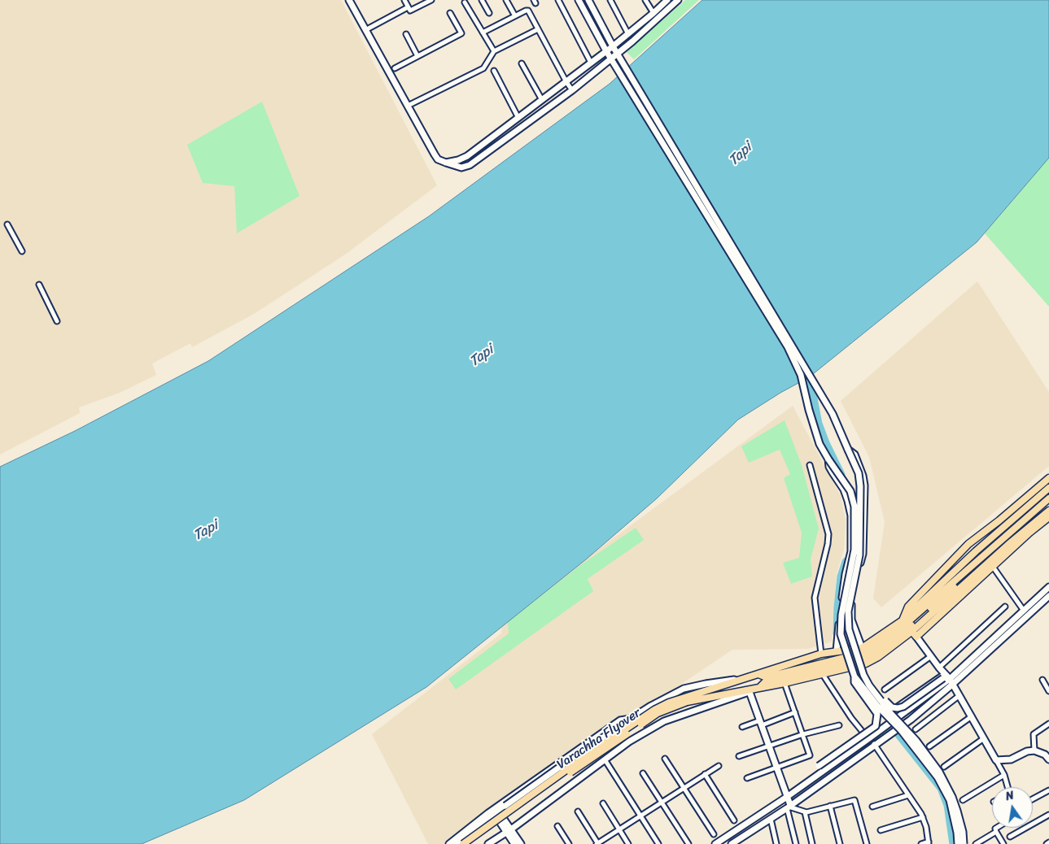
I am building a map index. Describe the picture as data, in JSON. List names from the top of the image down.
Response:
{
  "streets": {
    "main road": ["Varachha Flyover"]
  },
  "water": ["Tapi"],
  "north": "top"
}
